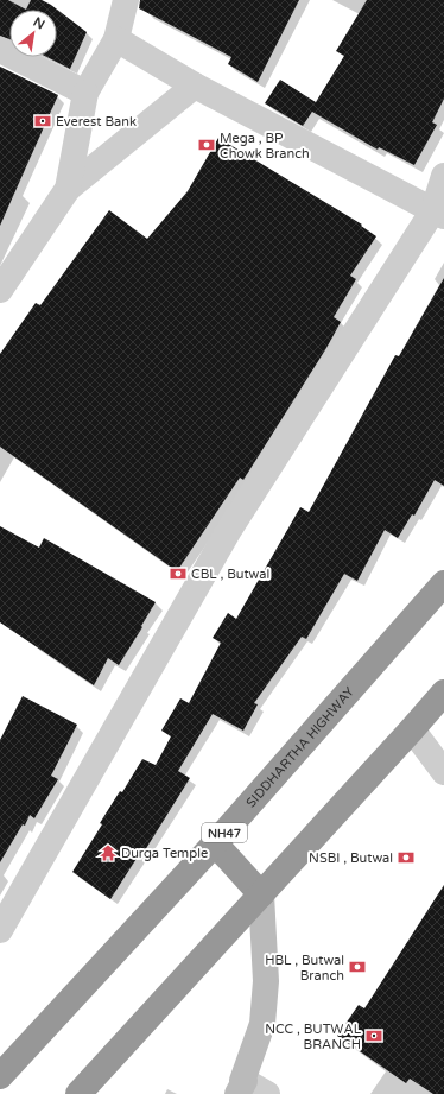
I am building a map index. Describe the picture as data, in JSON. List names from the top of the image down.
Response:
{
  "streets": {
    "highway": ["SIDDHARTHA HIGHWAY", "NH47"]
  },
  "places": {
    "bank": [
      "Everest Bank",
      "Mega , BP Chowk Branch",
      "CBL , Butwal",
      "NSBI , Butwal",
      "HBL , Butwal Branch",
      "NCC , BUTWAL BRANCH"
    ],
    "temple": ["Durga Temple"]
  },
  "north": "top right"
}
